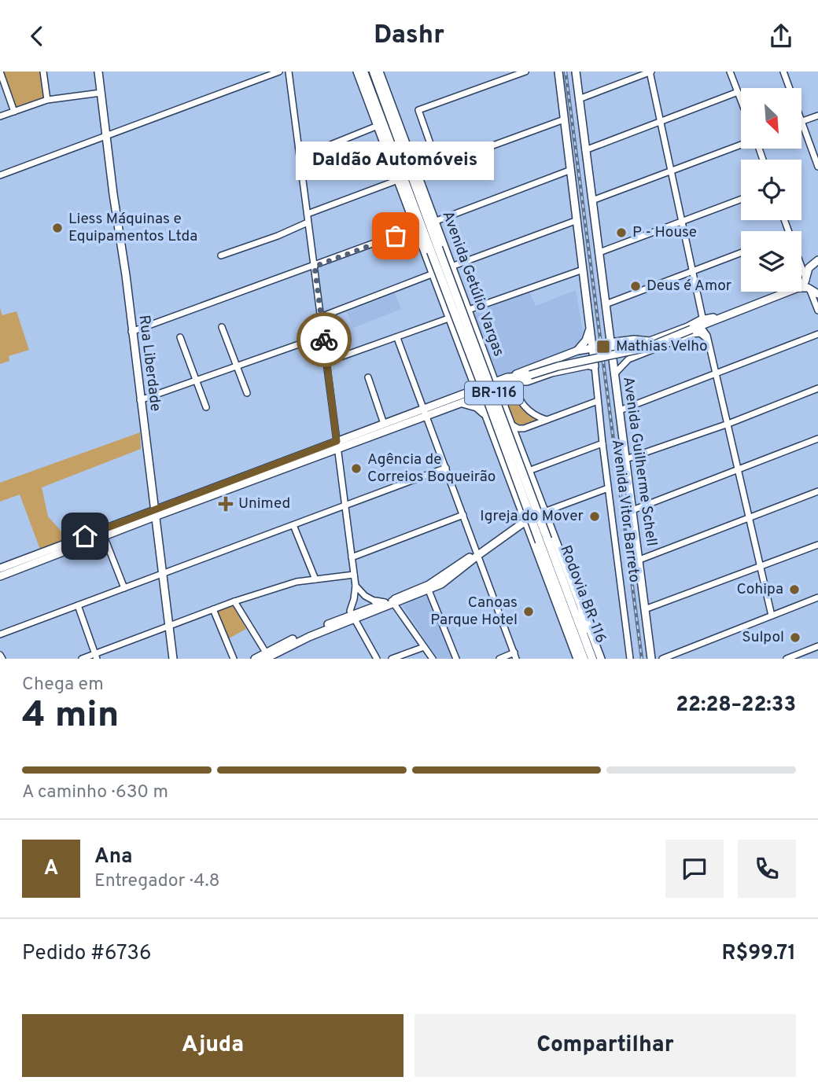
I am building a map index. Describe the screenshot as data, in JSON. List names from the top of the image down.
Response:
{
  "streets": {
    "highway": ["BR-116", "Rodovia BR-116"],
    "main road": ["Avenida Getúlio Vargas", "Rua Liberdade", "Avenida Guilherme Schell"],
    "street": ["Avenida Vitor Barreto"]
  },
  "crossings": [
    ["Avenida Getúlio Vargas", "BR-116"],
    ["BR-116", "Rodovia BR-116"]
  ],
  "places": {
    "other": [
      "Liess Máquinas e Equipamentos Ltda",
      "P - House",
      "Daldão Automóveis",
      "Deus é Amor",
      "Agência de Correios Boqueirão",
      "Igreja do Mover",
      "Cohipa",
      "Canoas Parque Hotel",
      "Sulpol"
    ],
    "transit": ["Mathias Velho"],
    "health": ["Unimed"]
  },
  "north": "bottom right",
  "page": {
    "header": "Dashr",
    "bubble": "Daldão Automóveis",
    "heading": ["4 min", "Chega em", "22:28–22:33"],
    "panel": [
      "Ana",
      "Entregador · 4.8",
      "Pedido #6736",
      "R$99.71"
    ],
    "bar": "A caminho · 630 m",
    "round": "A",
    "buttons": ["Ajuda", "Compartilhar"]
  }
}
